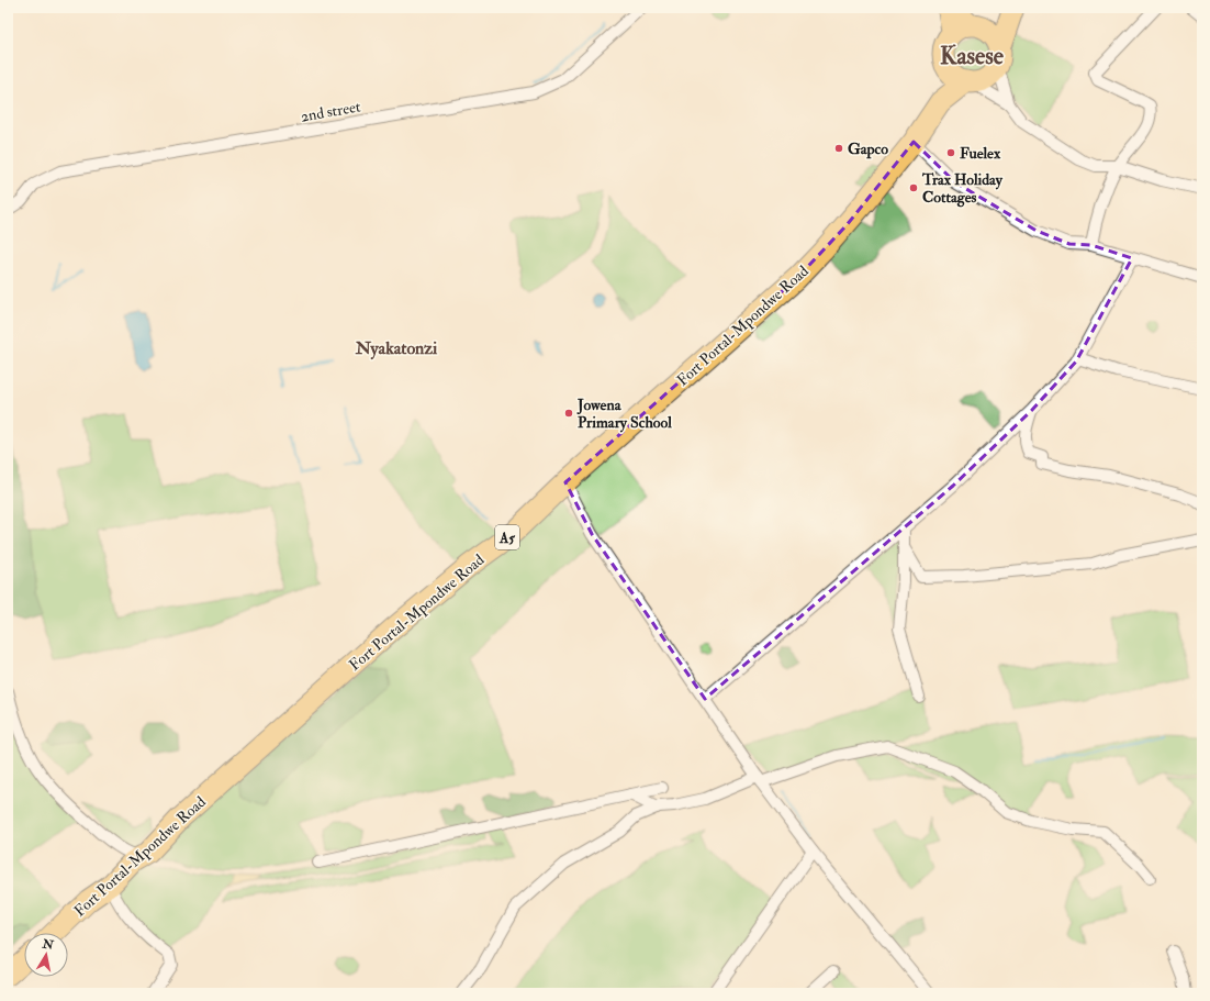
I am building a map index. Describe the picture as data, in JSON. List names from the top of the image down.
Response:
{
  "streets": {
    "highway": ["Fort Portal-Mpondwe Road", "A5"],
    "street": ["2nd street"]
  },
  "crossings": [
    ["Fort Portal-Mpondwe Road", "A5"]
  ],
  "districts": ["Kasese", "Nyakatonzi"],
  "places": [
    "Gapco",
    "Fuelex",
    "Trax Holiday Cottages",
    "Jowena Primary School"
  ],
  "north": "top"
}
